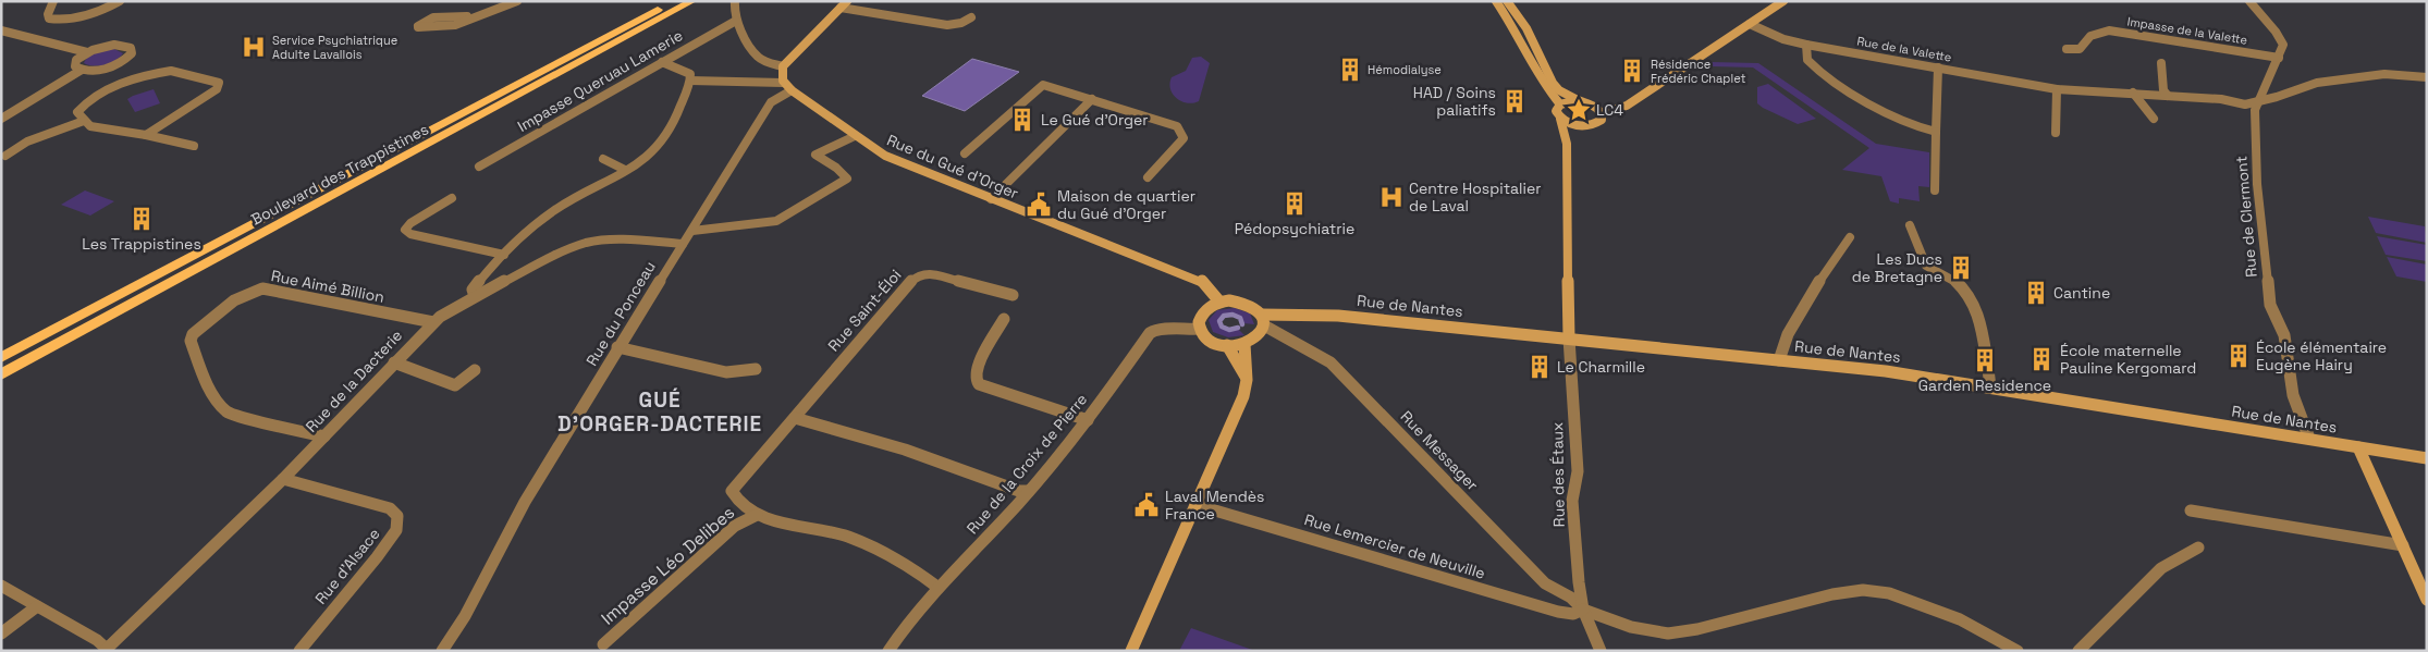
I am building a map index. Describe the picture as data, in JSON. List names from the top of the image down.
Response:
{
  "streets": {
    "main road": ["Rue du Gué d'Orger", "Boulevard des Trappistines", "Rue de Nantes"],
    "street": [
      "Impasse de la Valette",
      "Rue de la Valette",
      "Impasse Queruau Lamerie",
      "Rue de Clermont",
      "Rue Aimé Billion",
      "Rue Saint-Éloi",
      "Rue du Ponceau",
      "Rue de la Dacterie",
      "Rue Messager",
      "Rue de la Croix de Pierre",
      "Rue des Étaux",
      "Rue Lemercier de Neuville",
      "Impasse Léo Delibes",
      "Rue d'Alsace"
    ]
  },
  "crossings": [
    ["Impasse de la Valette", "Rue de Clermont"],
    ["Rue de la Valette", "Rue de Clermont"],
    ["Rue du Gué d'Orger", "Rue de Nantes"],
    ["Rue du Gué d'Orger", "Rue du Ponceau"],
    ["Rue du Gué d'Orger", "Rue Messager"],
    ["Rue du Gué d'Orger", "Rue de la Croix de Pierre"],
    ["Rue de Clermont", "Rue de Nantes"],
    ["Rue Aimé Billion", "Rue de la Dacterie"],
    ["Rue de Nantes", "Rue Messager"],
    ["Rue de Nantes", "Rue de la Croix de Pierre"],
    ["Rue de Nantes", "Rue des Étaux"],
    ["Rue Saint-Éloi", "Impasse Léo Delibes"],
    ["Rue du Ponceau", "Rue de la Dacterie"],
    ["Rue de la Dacterie", "Rue d'Alsace"],
    ["Rue Messager", "Rue de la Croix de Pierre"],
    ["Rue Messager", "Rue des Étaux"],
    ["Rue Messager", "Rue Lemercier de Neuville"],
    ["Rue des Étaux", "Rue Lemercier de Neuville"]
  ],
  "districts": ["GUÉ D'ORGER-DACTERIE"],
  "places": {
    "hospital": ["Service Psychiatrique Adulte Lavallois", "Centre Hospitalier de Laval"],
    "building": [
      "Hémodialyse",
      "Résidence Frédéric Chaplet",
      "HAD / Soins paliatifs",
      "Le Gué d'Orger",
      "Pédopsychiatrie",
      "Les Trappistines",
      "Les Ducs de Bretagne",
      "Cantine",
      "École élémentaire Eugène Hairy",
      "École maternelle Pauline Kergomard",
      "Garden Residence",
      "Le Charmille"
    ],
    "place": ["LC4"],
    "public building": ["Maison de quartier du Gué d'Orger", "Laval Mendès France"]
  }
}
